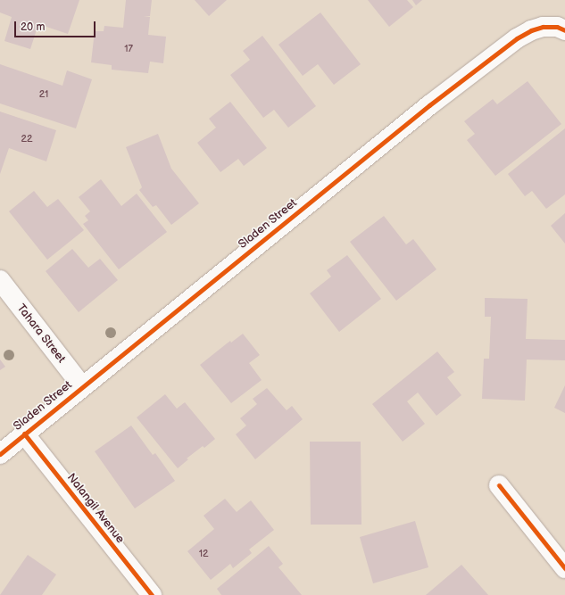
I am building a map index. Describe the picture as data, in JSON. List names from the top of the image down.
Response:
{
  "streets": {
    "street": ["Sladen Street", "Tahara Street", "Nalangil Avenue"]
  },
  "crossings": [
    ["Sladen Street", "Tahara Street"],
    ["Sladen Street", "Nalangil Avenue"]
  ],
  "house_numbers": [
    "17",
    "21",
    "22",
    "12"
  ],
  "scale_bar": "20 m"
}
